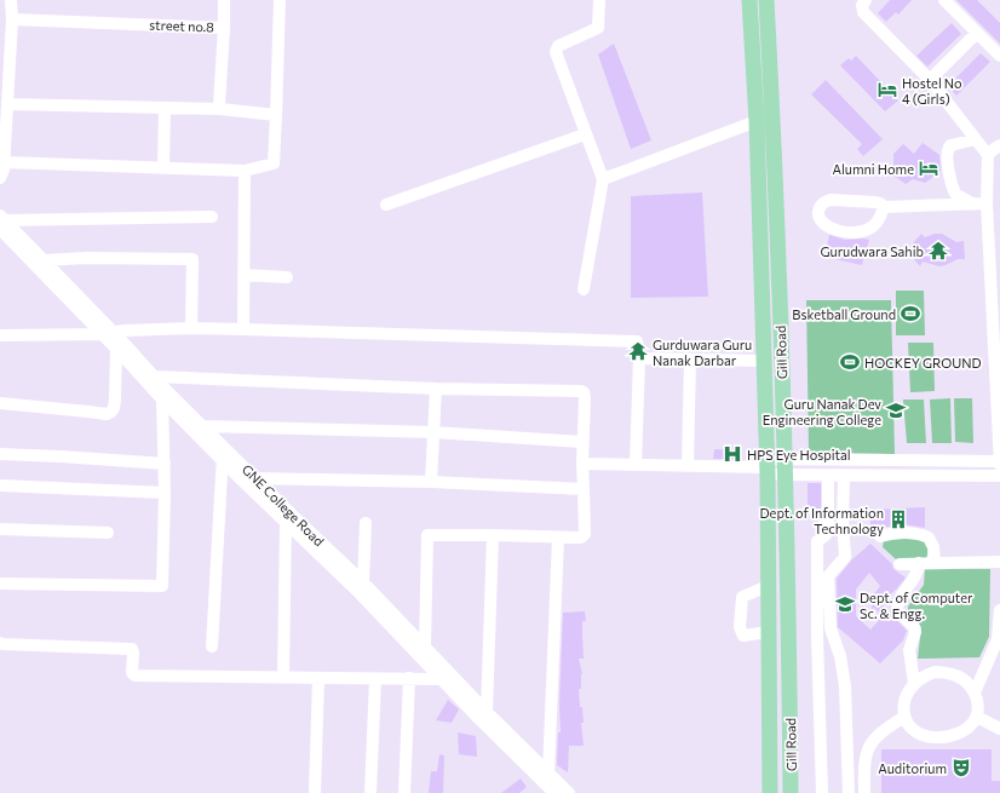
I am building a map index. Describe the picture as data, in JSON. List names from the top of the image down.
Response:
{
  "streets": {
    "main road": ["Gill Road"],
    "street": ["street no.8", "GNE College Road"]
  },
  "places": {
    "hotel": ["Hostel No 4 (Girls)", "Alumni Home"],
    "temple": ["Gurudwara Sahib", "Gurduwara Guru Nanak Darbar"],
    "sports": ["Bsketball Ground", "HOCKEY GROUND"],
    "school or university": ["Guru Nanak Dev Engineering College", "Dept. of Computer Sc. & Engg."],
    "hospital": ["HPS Eye Hospital"],
    "building": ["Dept. of Information Technology"],
    "theatre": ["Auditorium"]
  }
}
